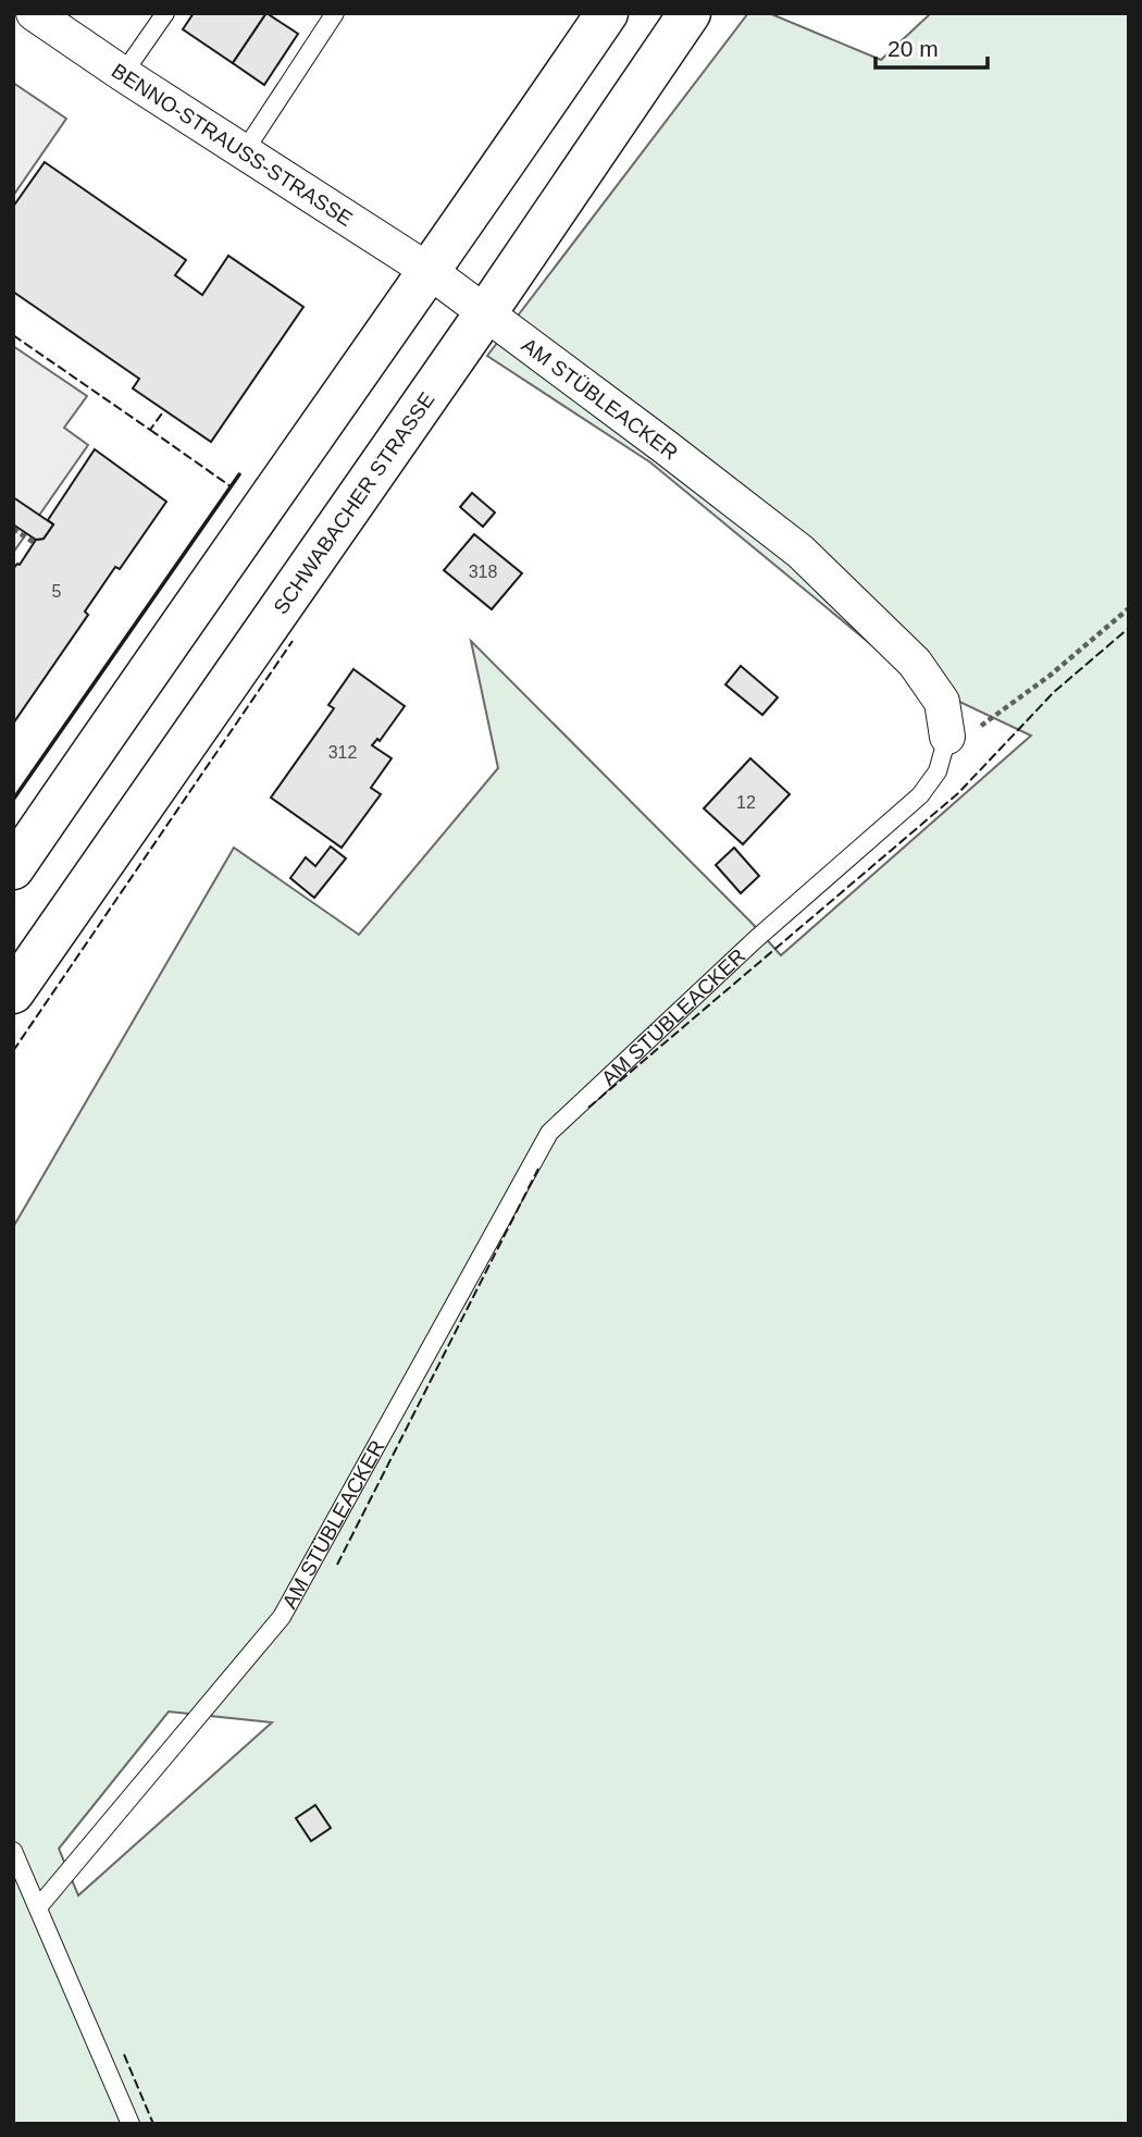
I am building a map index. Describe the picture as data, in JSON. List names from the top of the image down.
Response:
{
  "streets": {
    "main road": ["SCHWABACHER STRASSE"],
    "street": ["BENNO-STRAUSS-STRASSE", "AM STÜBLEACKER"]
  },
  "crossings": [
    ["BENNO-STRAUSS-STRASSE", "AM STÜBLEACKER"],
    ["AM STÜBLEACKER", "SCHWABACHER STRASSE"]
  ],
  "house_numbers": [
    "318",
    "5",
    "312",
    "12"
  ],
  "scale_bar": "20 m"
}
